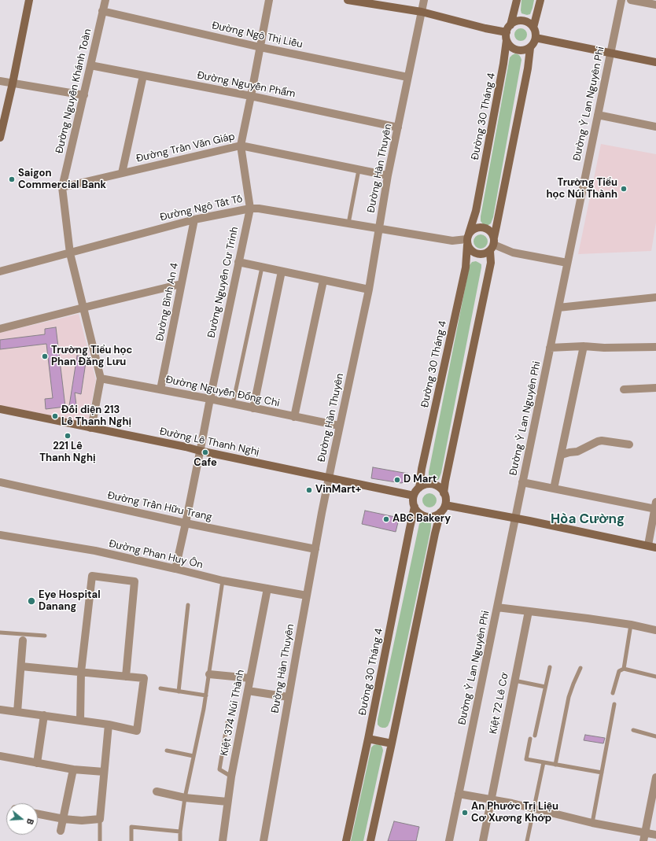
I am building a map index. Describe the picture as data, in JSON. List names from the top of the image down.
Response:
{
  "streets": {
    "street": [
      "Đường Ngô Thị Liễu",
      "Đường Nguyễn Phẩm",
      "Đường Nguyễn Khánh Toàn",
      "Đường Ỷ Lan Nguyên Phi",
      "Đường 30 Tháng 4",
      "Đường Trần Văn Giáp",
      "Đường Hàn Thuyên",
      "Đường Ngô Tất Tố",
      "Đường Nguyễn Cư Trinh",
      "Đường Bình An 4",
      "Đường Nguyễn Đổng Chi",
      "Đường Lê Thanh Nghị",
      "Đường Trần Hữu Trang",
      "Đường Phan Huy Ôn",
      "Kiệt 72 Lê Cơ",
      "Kiệt 374 Núi Thành"
    ]
  },
  "crossings": [
    ["Đường Ngô Thị Liễu", "Đường Nguyễn Khánh Toàn"],
    ["Đường Ngô Thị Liễu", "Đường Hàn Thuyên"],
    ["Đường Ngô Thị Liễu", "Đường Nguyễn Cư Trinh"],
    ["Đường Nguyễn Phẩm", "Đường Nguyễn Khánh Toàn"],
    ["Đường Nguyễn Phẩm", "Đường Hàn Thuyên"],
    ["Đường Nguyễn Phẩm", "Đường Nguyễn Cư Trinh"],
    ["Đường Nguyễn Khánh Toàn", "Đường Trần Văn Giáp"],
    ["Đường Nguyễn Khánh Toàn", "Đường Ngô Tất Tố"],
    ["Đường Nguyễn Khánh Toàn", "Đường Nguyễn Đổng Chi"],
    ["Đường Nguyễn Khánh Toàn", "Đường Lê Thanh Nghị"],
    ["Đường 30 Tháng 4", "Đường Ngô Tất Tố"],
    ["Đường 30 Tháng 4", "Đường Lê Thanh Nghị"],
    ["Đường Trần Văn Giáp", "Đường Hàn Thuyên"],
    ["Đường Trần Văn Giáp", "Đường Nguyễn Cư Trinh"],
    ["Đường Hàn Thuyên", "Đường Ngô Tất Tố"],
    ["Đường Hàn Thuyên", "Đường Nguyễn Đổng Chi"],
    ["Đường Hàn Thuyên", "Đường Lê Thanh Nghị"],
    ["Đường Hàn Thuyên", "Đường Trần Hữu Trang"],
    ["Đường Hàn Thuyên", "Đường Phan Huy Ôn"],
    ["Đường Ngô Tất Tố", "Đường Nguyễn Cư Trinh"],
    ["Đường Ngô Tất Tố", "Đường Bình An 4"],
    ["Đường Nguyễn Cư Trinh", "Đường Nguyễn Đổng Chi"],
    ["Đường Nguyễn Cư Trinh", "Đường Lê Thanh Nghị"],
    ["Đường Nguyễn Cư Trinh", "Đường Trần Hữu Trang"],
    ["Đường Nguyễn Cư Trinh", "Đường Phan Huy Ôn"],
    ["Đường Bình An 4", "Đường Nguyễn Đổng Chi"],
    ["Đường Phan Huy Ôn", "Kiệt 374 Núi Thành"]
  ],
  "districts": ["Hòa Cường"],
  "places": [
    "Saigon Commercial Bank",
    "Trường Tiểu học Núi Thành",
    "Trường Tiểu học Phan Đăng Lưu",
    "Đối diện 213 Lê Thanh Nghị",
    "221 Lê Thanh Nghị",
    "Cafe",
    "D Mart",
    "VinMart+",
    "ABC Bakery",
    "Eye Hospital Danang",
    "An Phước Trị Liệu Cơ Xương Khớp"
  ],
  "north": "right"
}
